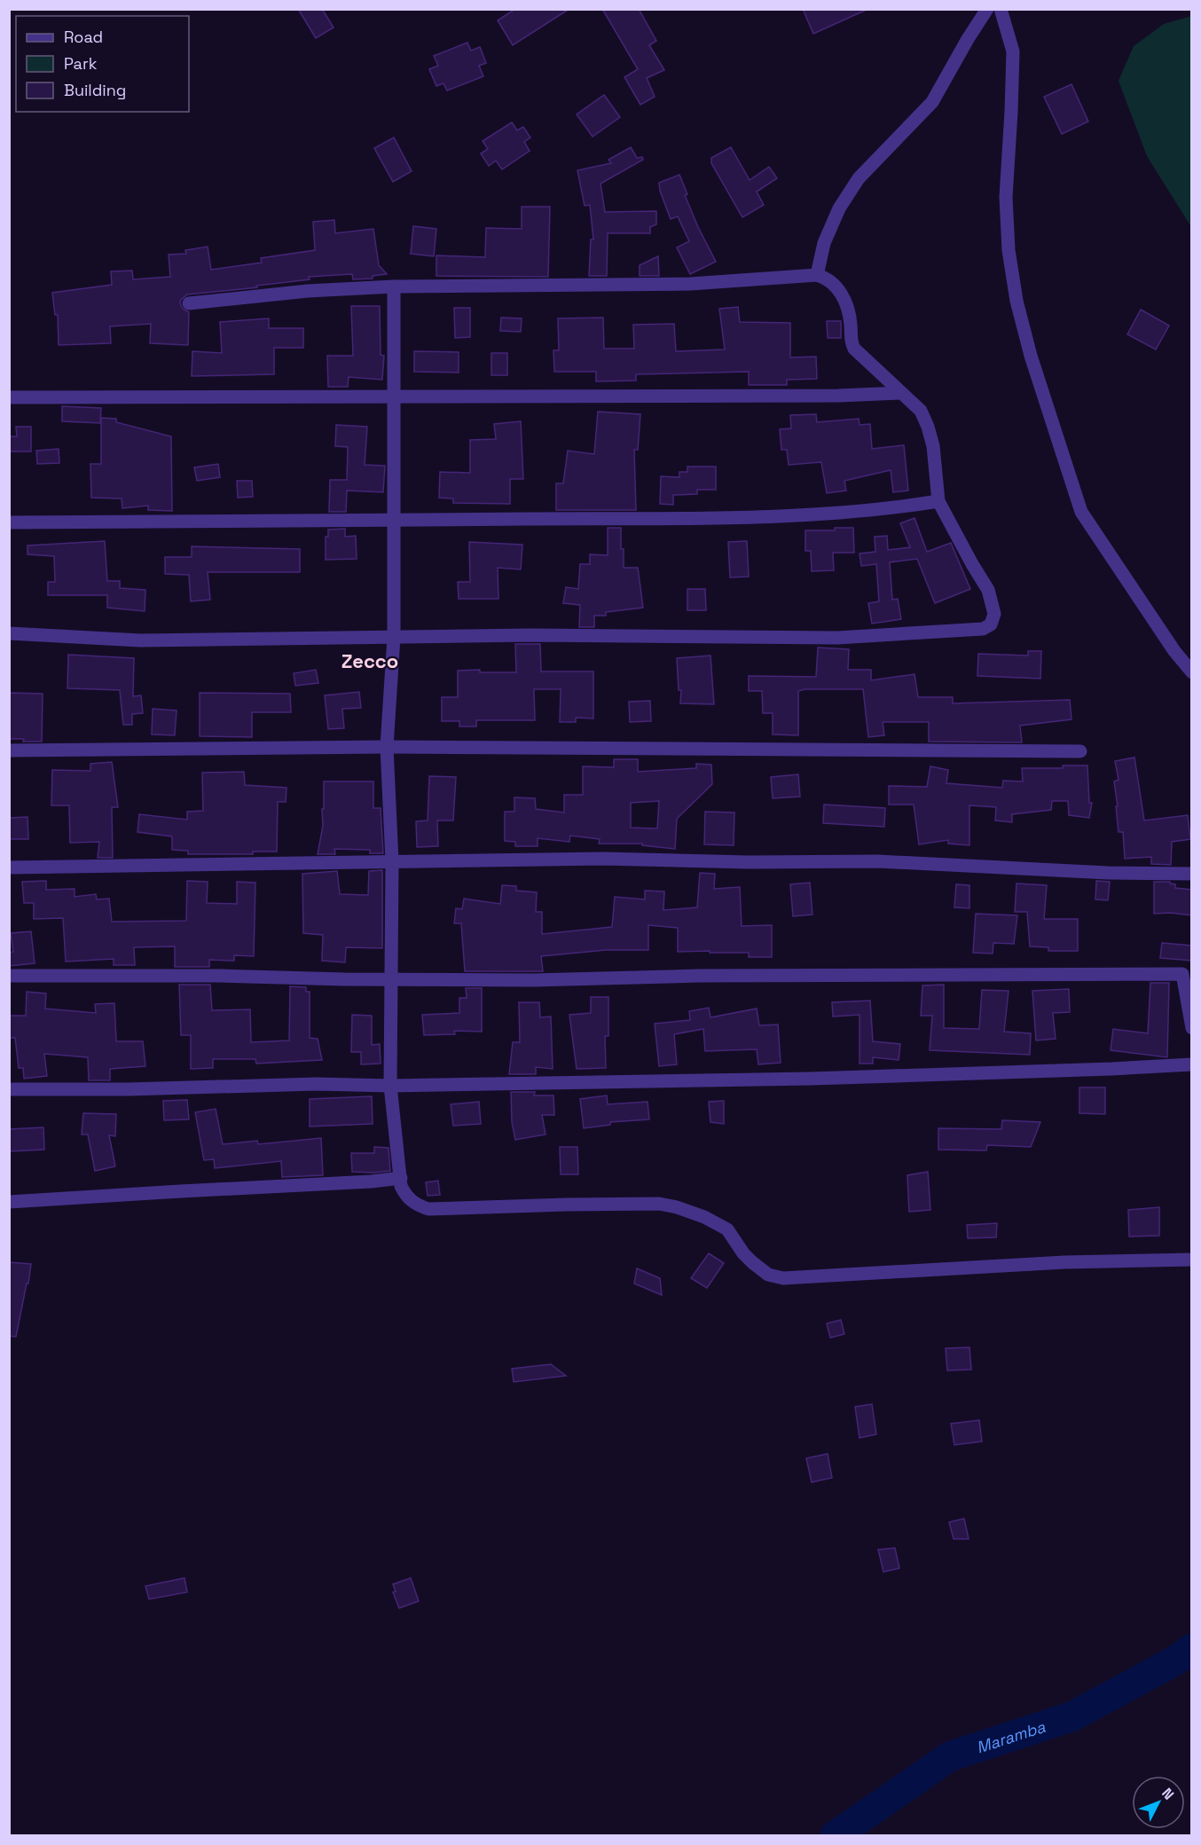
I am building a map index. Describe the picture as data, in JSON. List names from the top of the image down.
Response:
{
  "districts": ["Zecco"],
  "water": ["Maramba"],
  "legend": ["Road", "Park", "Building"],
  "north": "top right"
}
